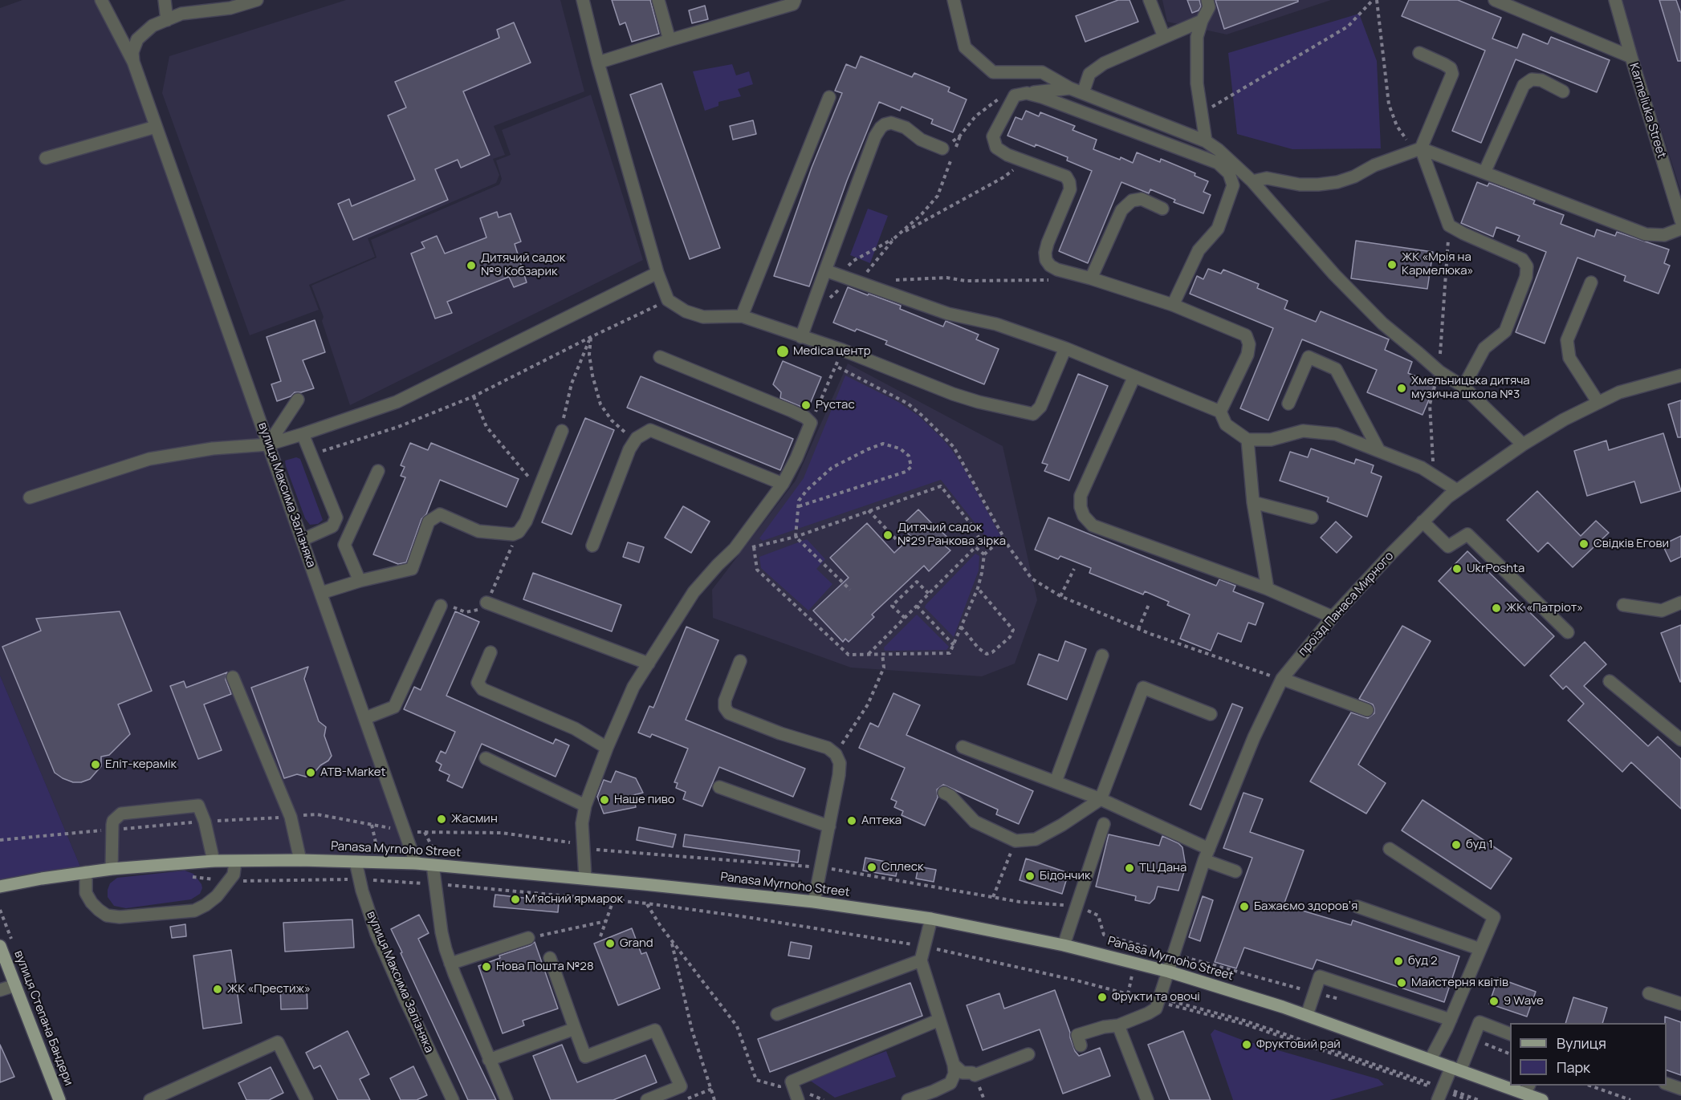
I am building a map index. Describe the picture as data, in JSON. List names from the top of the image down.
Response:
{
  "streets": {
    "main road": ["Panasa Myrnoho Street", "вулиця Степана Бандери"],
    "street": ["Karmeliuka Street", "вулиця Максима Залізняка", "проїзд Панаса Мирного"]
  },
  "crossings": [
    ["вулиця Максима Залізняка", "Panasa Myrnoho Street"],
    ["проїзд Панаса Мирного", "Panasa Myrnoho Street"]
  ],
  "places": [
    "ЖК «Мрія на Кармелюка»",
    "Дитячий садок №9 Кобзарик",
    "Medica центр",
    "Хмельницька дитяча музична школа №3",
    "Рустас",
    "Дитячий садок №29 Ранкова зірка",
    "Свідків Егови",
    "UkrPoshta",
    "ЖК «Патріот»",
    "Еліт-керамік",
    "ATB-Market",
    "Наше пиво",
    "Жасмин",
    "Аптека",
    "буд 1",
    "Сплеск",
    "ТЦ Дана",
    "Бідончик",
    "М'ясний ярмарок",
    "Бажаємо здоровʼя",
    "Grand",
    "буд 2",
    "Нова Пошта №28",
    "Майстерня квітів",
    "ЖК «Престиж»",
    "Фрукти та овочі",
    "9 Wave",
    "Фруктовий рай"
  ],
  "legend": ["Вулиця", "Парк"]
}
